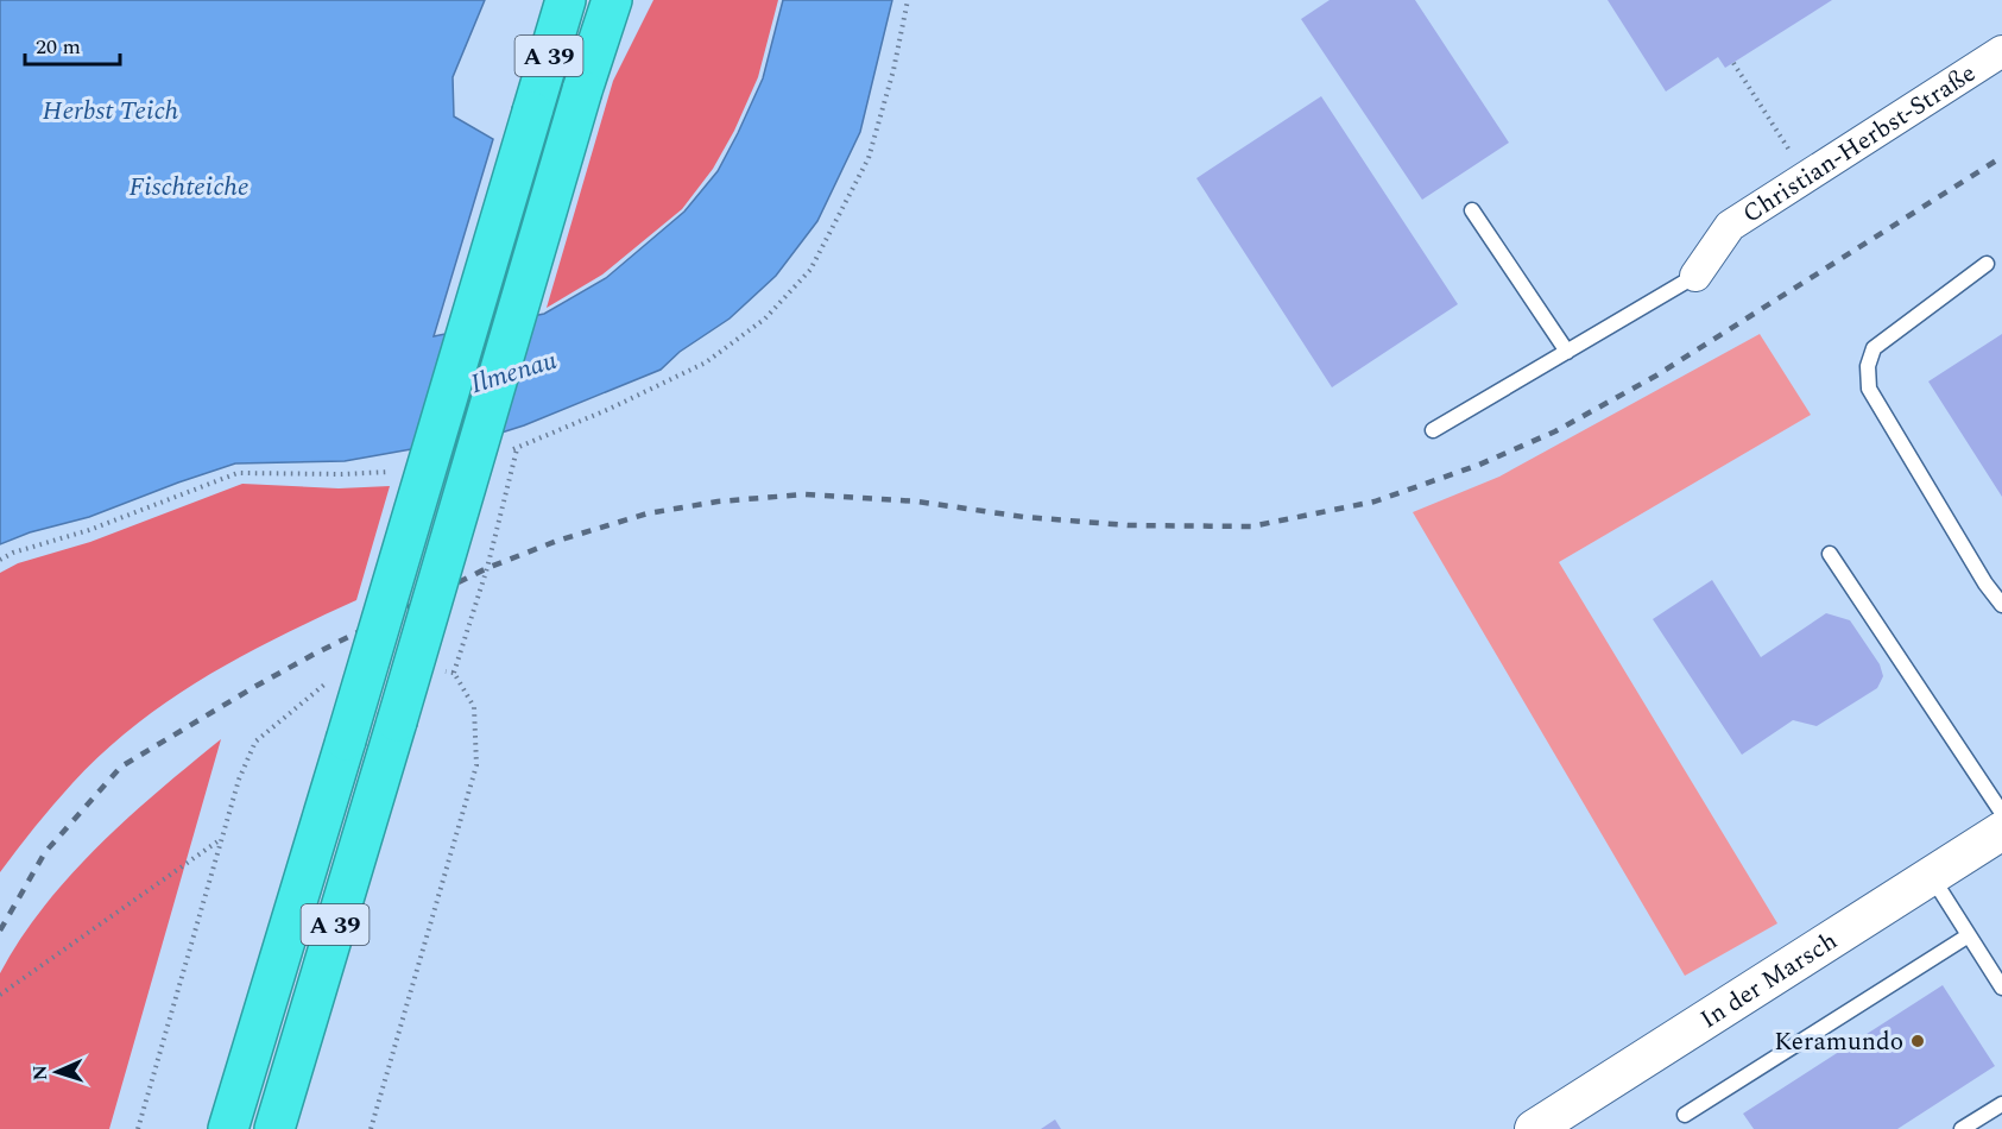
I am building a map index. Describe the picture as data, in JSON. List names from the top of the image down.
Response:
{
  "streets": {
    "highway": ["A 39"],
    "street": ["Christian-Herbst-Straße", "In der Marsch"]
  },
  "water": ["Herbst Teich", "Fischteiche", "Ilmenau"],
  "places": ["Keramundo"],
  "scale_bar": "20 m",
  "north": "left"
}
